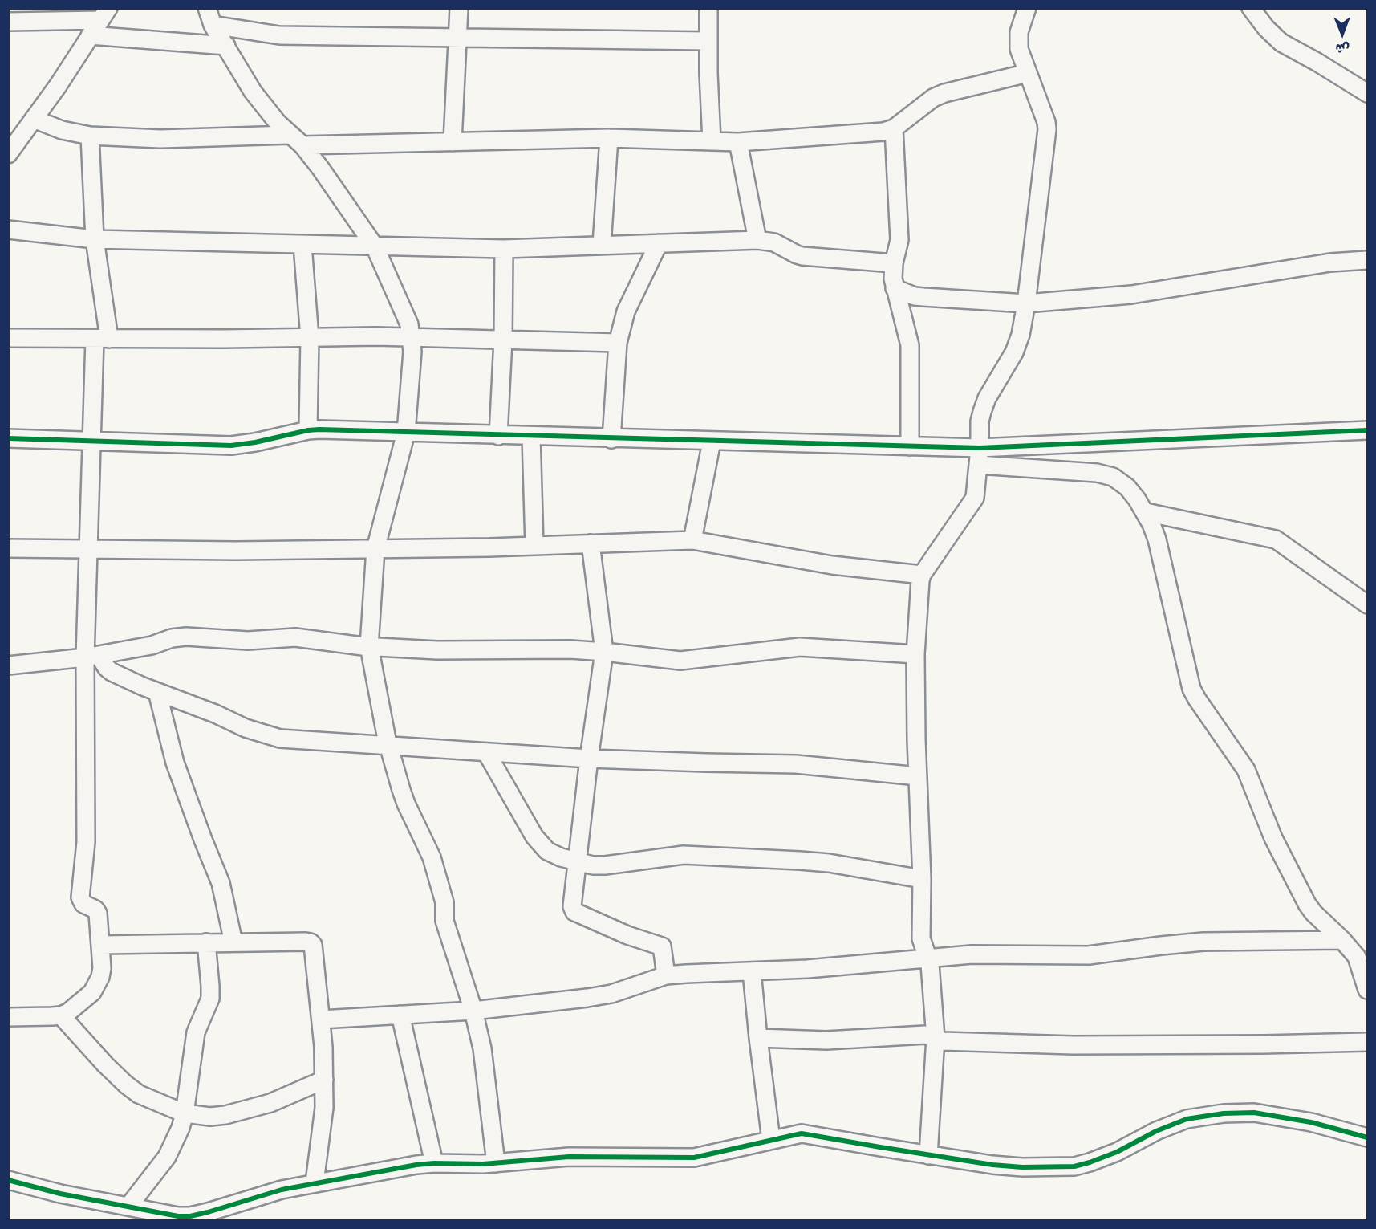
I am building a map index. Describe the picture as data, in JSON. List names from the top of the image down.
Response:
{
  "north": "bottom"
}
